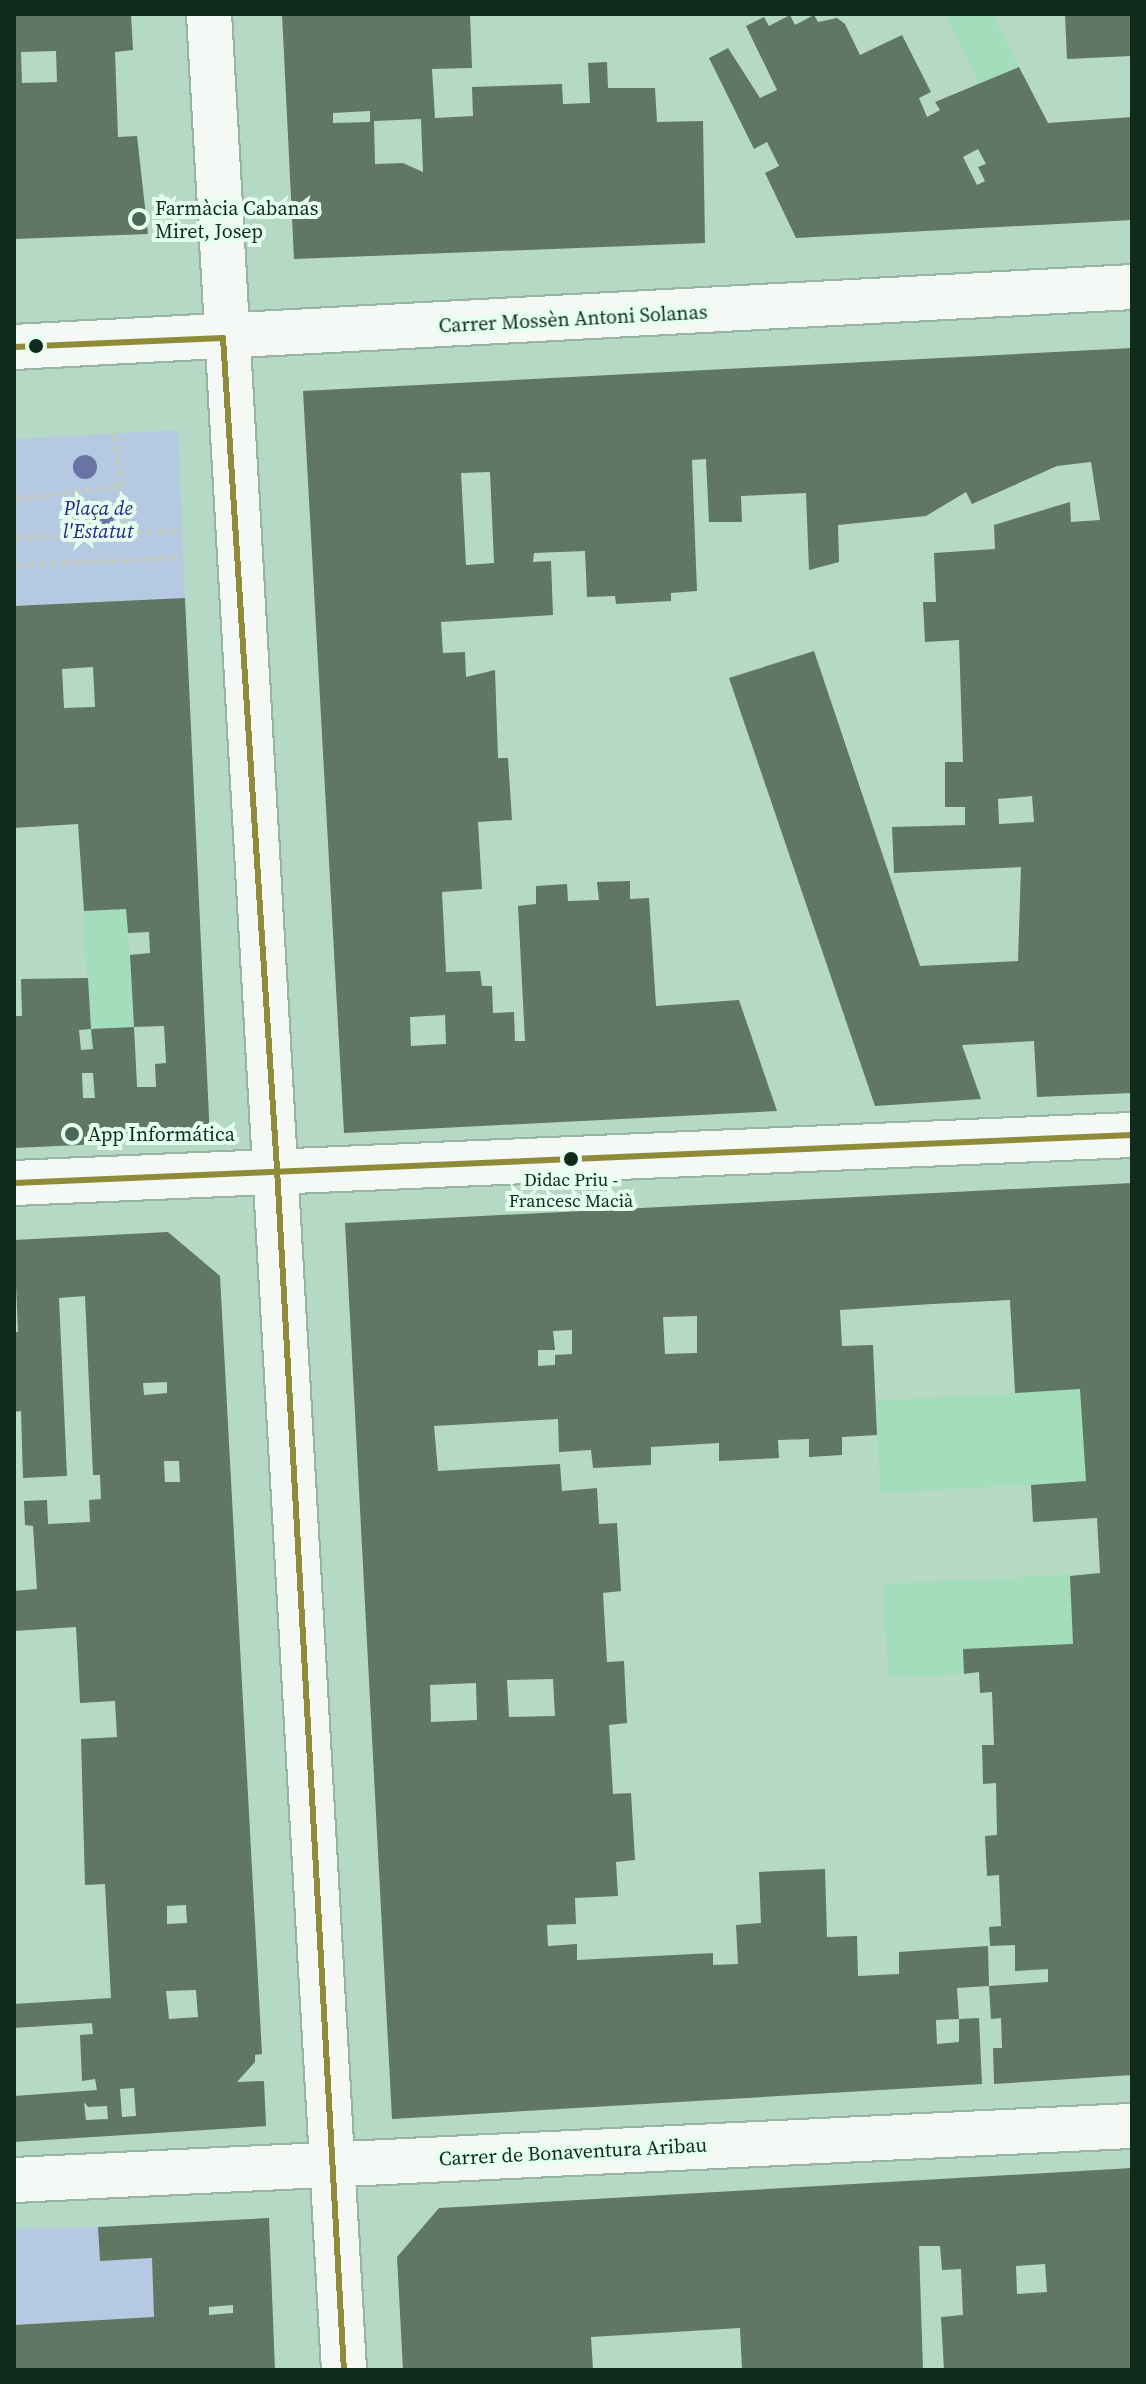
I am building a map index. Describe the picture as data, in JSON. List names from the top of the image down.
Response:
{
  "streets": {
    "street": ["Carrer Mossèn Antoni Solanas", "Carrer de Bonaventura Aribau"]
  },
  "parks": ["Plaça de l'Estatut"],
  "places": ["Farmàcia Cabanas Miret, Josep", "App Informática", "Didac Priu - Francesc Macià"]
}
